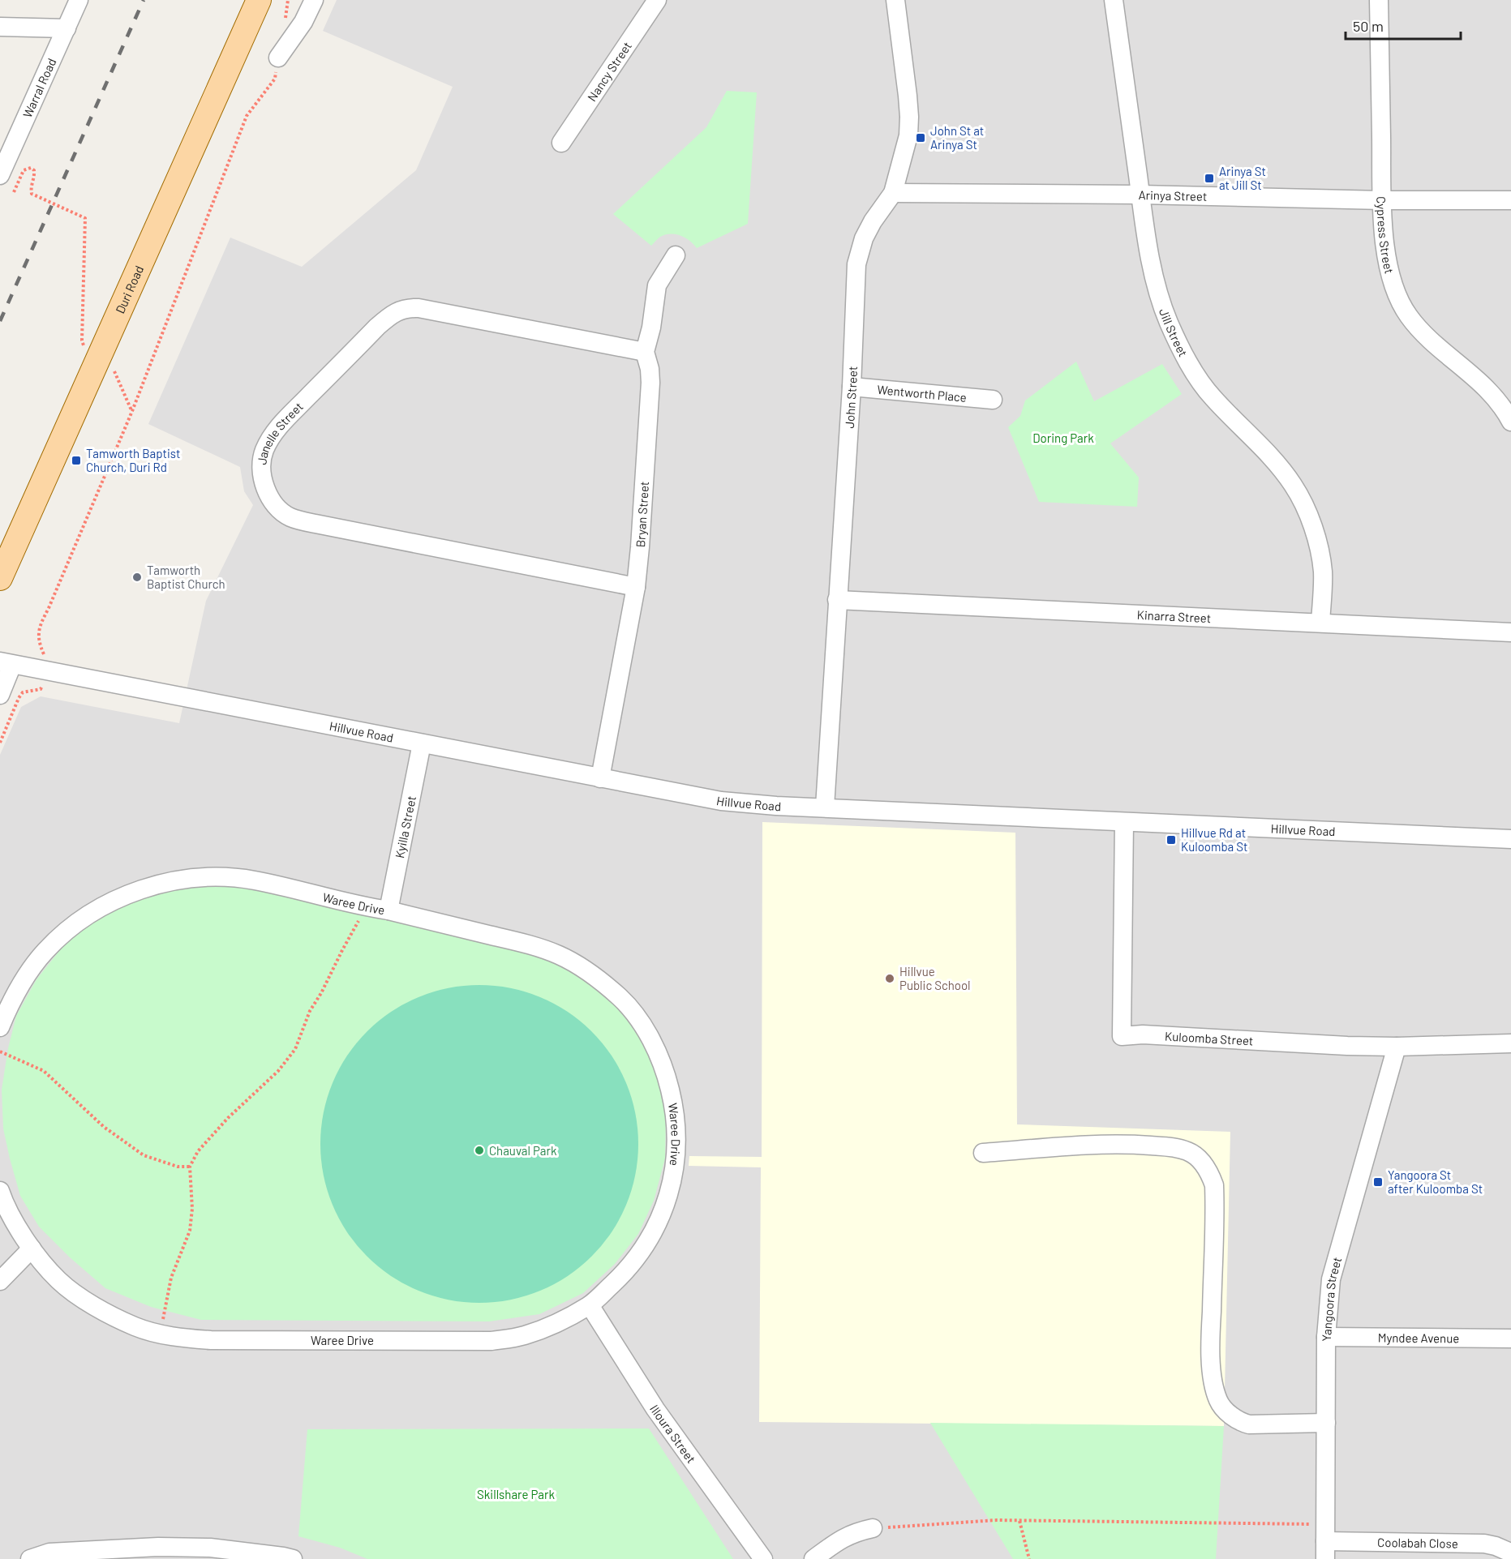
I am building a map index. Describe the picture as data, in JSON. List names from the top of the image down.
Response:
{
  "streets": {
    "main road": ["Duri Road"],
    "street": [
      "Nancy Street",
      "Warral Road",
      "Arinya Street",
      "Cypress Street",
      "Jill Street",
      "Wentworth Place",
      "John Street",
      "Janelle Street",
      "Bryan Street",
      "Kinarra Street",
      "Hillvue Road",
      "Kyilla Street",
      "Waree Drive",
      "Kuloomba Street",
      "Yangoora Street",
      "Myndee Avenue",
      "Illoura Street",
      "Coolabah Close"
    ]
  },
  "crossings": [
    ["Arinya Street", "Cypress Street"],
    ["Arinya Street", "Jill Street"],
    ["Arinya Street", "John Street"],
    ["Jill Street", "Kinarra Street"],
    ["Wentworth Place", "John Street"],
    ["John Street", "Kinarra Street"],
    ["John Street", "Hillvue Road"],
    ["Janelle Street", "Bryan Street"],
    ["Bryan Street", "Hillvue Road"],
    ["Hillvue Road", "Kyilla Street"],
    ["Hillvue Road", "Kuloomba Street"],
    ["Kyilla Street", "Waree Drive"],
    ["Waree Drive", "Illoura Street"],
    ["Kuloomba Street", "Yangoora Street"],
    ["Yangoora Street", "Myndee Avenue"],
    ["Yangoora Street", "Coolabah Close"]
  ],
  "parks": ["Doring Park", "Skillshare Park"],
  "places": {
    "transit": [
      "John St at Arinya St",
      "Arinya St at Jill St",
      "Tamworth Baptist Church, Duri Rd",
      "Hillvue Rd at Kuloomba St",
      "Yangoora St after Kuloomba St"
    ],
    "other": ["Tamworth Baptist Church", "Hillvue Public School", "Chauval Park"]
  },
  "scale_bar": "50 m"
}
